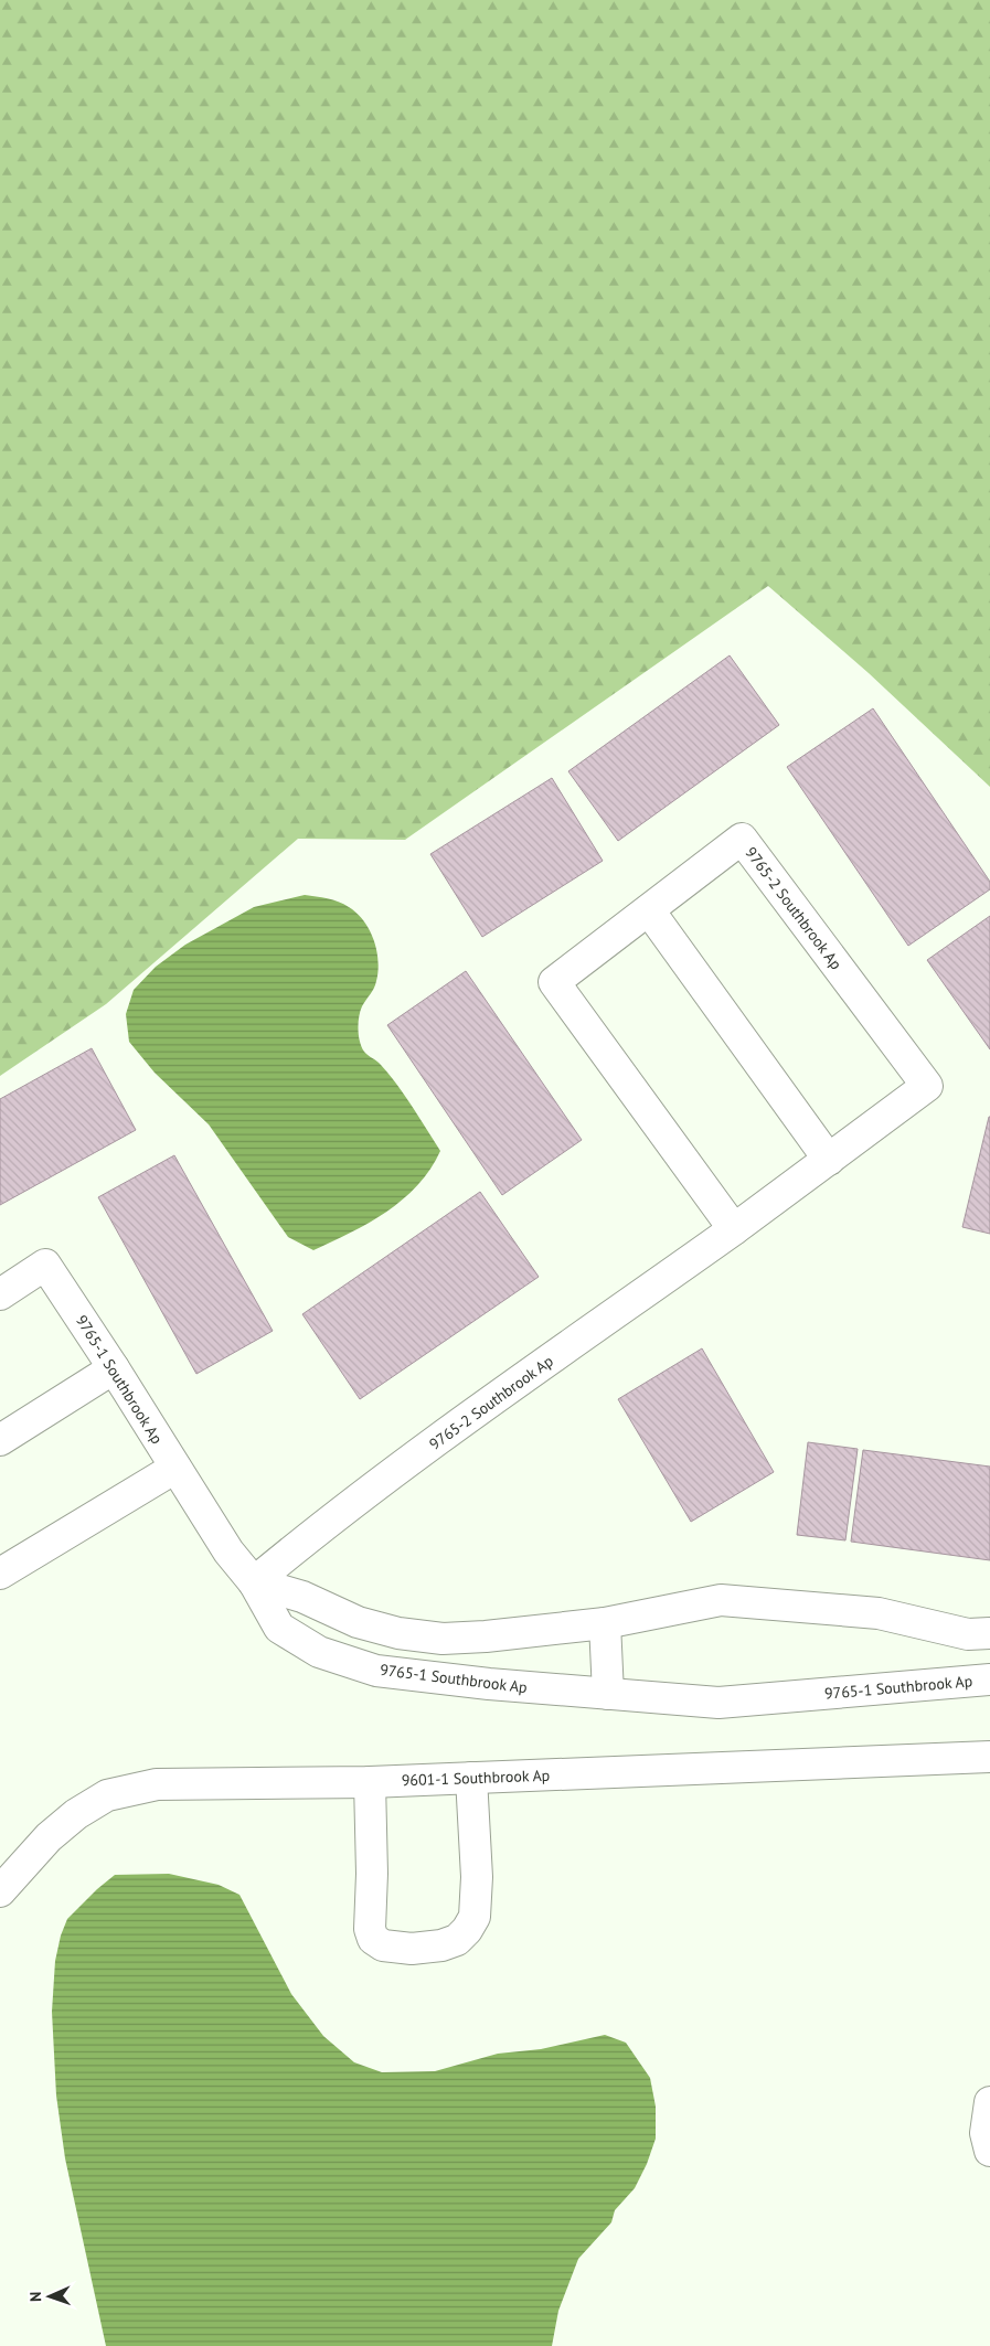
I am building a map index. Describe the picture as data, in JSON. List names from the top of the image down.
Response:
{
  "streets": {
    "street": ["9765-2 Southbrook Ap", "9765-1 Southbrook Ap", "9601-1 Southbrook Ap"]
  },
  "crossings": [
    ["9765-2 Southbrook Ap", "9765-1 Southbrook Ap"]
  ],
  "north": "left"
}
